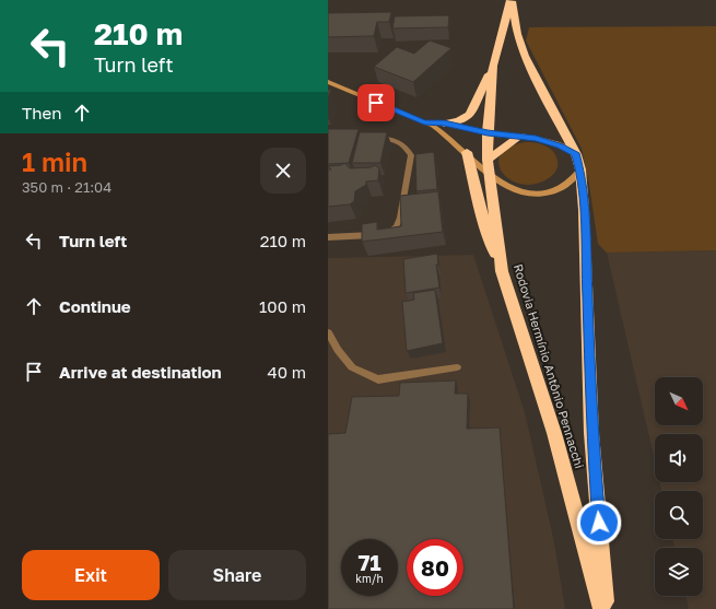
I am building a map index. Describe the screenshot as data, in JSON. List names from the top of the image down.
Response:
{
  "streets": {
    "highway": ["Rodovia Hermínio Antônio Pennacchi"]
  },
  "north": "bottom right",
  "page": {
    "turn": ["210 m", "Turn left"],
    "then": "Then",
    "heading": ["1 min", "350 m · 21:04"],
    "list": [
      {
        "name": "Turn left",
        "value": "210 m"
      },
      {
        "name": "Continue",
        "value": "100 m"
      },
      {
        "name": "Arrive at destination",
        "value": "40 m"
      }
    ],
    "speed": "71 km/h",
    "limit": "80",
    "buttons": ["Exit", "Share"]
  }
}
